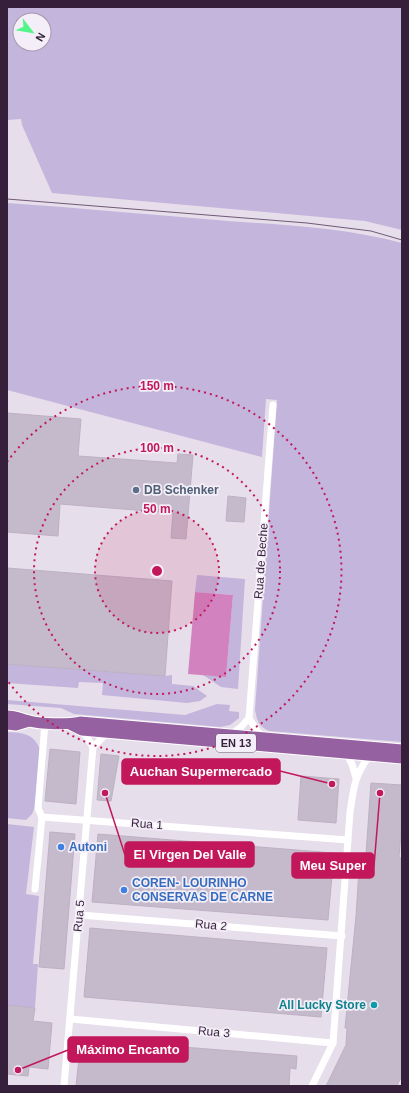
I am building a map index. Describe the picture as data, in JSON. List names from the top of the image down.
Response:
{
  "streets": {
    "main road": ["EN 13"],
    "street": [
      "Rua de Beche",
      "Rua 1",
      "Rua 5",
      "Rua 2",
      "Rua 3"
    ]
  },
  "crossings": [
    ["Rua 1", "Rua 5"],
    ["Rua 5", "Rua 2"],
    ["Rua 5", "Rua 3"]
  ],
  "places": [
    "DB Schenker",
    "Auchan Supermercado",
    "El Virgen Del Valle",
    "Meu Super",
    "Autoni",
    "COREN- LOURINHO CONSERVAS DE CARNE",
    "All Lucky Store",
    "Máximo Encanto"
  ],
  "north": "bottom right",
  "rings": ["150 m", "100 m", "50 m"]
}
